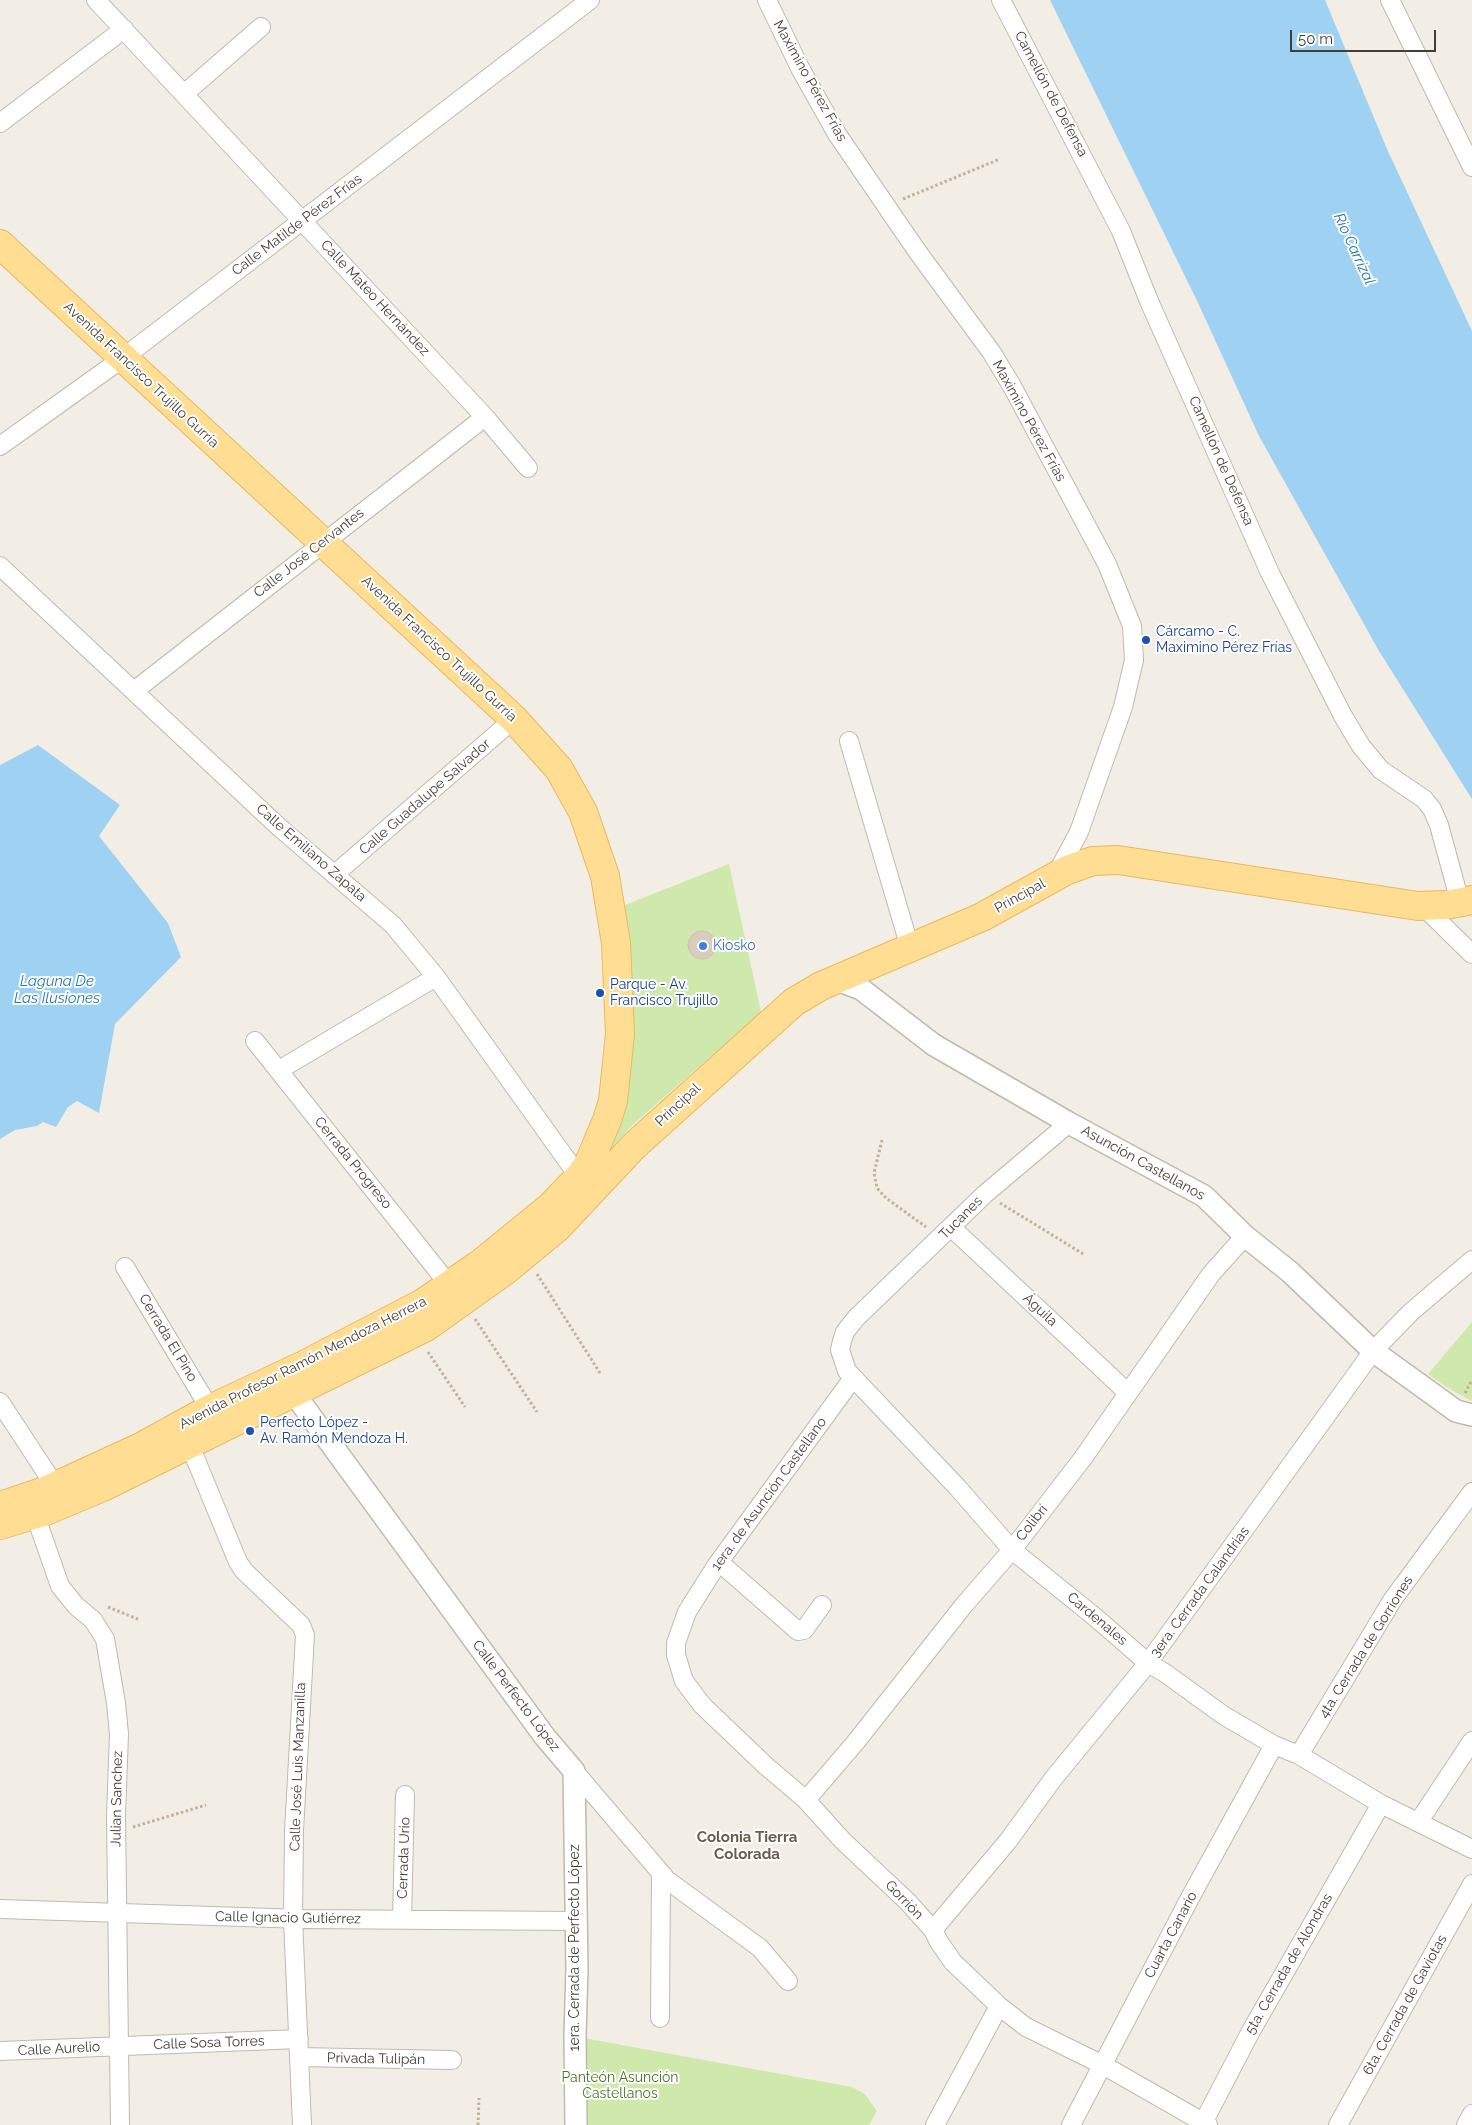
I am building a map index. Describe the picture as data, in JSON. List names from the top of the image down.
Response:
{
  "streets": {
    "main road": ["Avenida Francisco Trujillo Gurría", "Principal", "Avenida Profesor Ramón Mendoza Herrera"],
    "street": [
      "Maximino Pérez Frías",
      "Camellón de Defensa",
      "Calle Matilde Pérez Frías",
      "Calle Mateo Hernández",
      "Calle José Cervantes",
      "Calle Guadalupe Salvador",
      "Calle Emiliano Zapata",
      "Cerrada Progreso",
      "Asunción Castellanos",
      "Tucanes",
      "Águila",
      "Cerrada El Pino",
      "1era. de Asunción Castellano",
      "Colibrí",
      "3era. Cerrada Calandrias",
      "Cardenales",
      "4ta. Cerrada de Gorriones",
      "Calle Perfecto López",
      "Calle José Luis Manzanilla",
      "Julian Sanchez",
      "Cerrada Urio",
      "Gorrión",
      "Calle Ignacio Gutiérrez",
      "Cuarta Canario",
      "1era. Cerrada de Perfecto López",
      "5ta. Cerrada de Alondras",
      "6ta. Cerrada de Gaviotas",
      "Calle Sosa Torres",
      "Calle Aurelio",
      "Privada Tulipán"
    ]
  },
  "crossings": [
    ["Maximino Pérez Frías", "Principal"],
    ["Camellón de Defensa", "Principal"],
    ["Calle Matilde Pérez Frías", "Calle Mateo Hernández"],
    ["Calle Matilde Pérez Frías", "Avenida Francisco Trujillo Gurría"],
    ["Calle Mateo Hernández", "Calle José Cervantes"],
    ["Avenida Francisco Trujillo Gurría", "Calle José Cervantes"],
    ["Avenida Francisco Trujillo Gurría", "Calle Guadalupe Salvador"],
    ["Avenida Francisco Trujillo Gurría", "Calle Emiliano Zapata"],
    ["Avenida Francisco Trujillo Gurría", "Avenida Profesor Ramón Mendoza Herrera"],
    ["Calle José Cervantes", "Calle Emiliano Zapata"],
    ["Calle Guadalupe Salvador", "Calle Emiliano Zapata"],
    ["Calle Emiliano Zapata", "Avenida Profesor Ramón Mendoza Herrera"],
    ["Principal", "Asunción Castellanos"],
    ["Principal", "Avenida Profesor Ramón Mendoza Herrera"],
    ["Cerrada Progreso", "Avenida Profesor Ramón Mendoza Herrera"],
    ["Asunción Castellanos", "Tucanes"],
    ["Asunción Castellanos", "Colibrí"],
    ["Asunción Castellanos", "3era. Cerrada Calandrias"],
    ["Tucanes", "Águila"],
    ["Tucanes", "Cardenales"],
    ["Águila", "Colibrí"],
    ["Cerrada El Pino", "Avenida Profesor Ramón Mendoza Herrera"],
    ["Avenida Profesor Ramón Mendoza Herrera", "Calle Perfecto López"],
    ["Avenida Profesor Ramón Mendoza Herrera", "Calle José Luis Manzanilla"],
    ["Avenida Profesor Ramón Mendoza Herrera", "Julian Sanchez"],
    ["1era. de Asunción Castellano", "Cardenales"],
    ["1era. de Asunción Castellano", "Gorrión"],
    ["Colibrí", "Cardenales"],
    ["Colibrí", "Gorrión"],
    ["3era. Cerrada Calandrias", "Cardenales"],
    ["3era. Cerrada Calandrias", "Gorrión"],
    ["Cardenales", "4ta. Cerrada de Gorriones"],
    ["Cardenales", "Cuarta Canario"],
    ["Cardenales", "5ta. Cerrada de Alondras"],
    ["Calle Perfecto López", "1era. Cerrada de Perfecto López"],
    ["Calle José Luis Manzanilla", "Calle Ignacio Gutiérrez"],
    ["Calle José Luis Manzanilla", "Calle Sosa Torres"],
    ["Calle José Luis Manzanilla", "Privada Tulipán"],
    ["Julian Sanchez", "Calle Ignacio Gutiérrez"],
    ["Julian Sanchez", "Calle Sosa Torres"],
    ["Julian Sanchez", "Calle Aurelio"],
    ["Cerrada Urio", "Calle Ignacio Gutiérrez"],
    ["Gorrión", "Cuarta Canario"],
    ["Gorrión", "5ta. Cerrada de Alondras"],
    ["Calle Ignacio Gutiérrez", "1era. Cerrada de Perfecto López"],
    ["Calle Sosa Torres", "Calle Aurelio"]
  ],
  "districts": ["Colonia Tierra Colorada"],
  "water": ["Rio Carrizal", "Laguna De Las Ilusiones"],
  "parks": ["Panteón Asunción Castellanos"],
  "places": [
    "Cárcamo - C. Maximino Pérez Frías",
    "Kiosko",
    "Parque - Av. Francisco Trujillo",
    "Perfecto López - Av. Ramón Mendoza H."
  ],
  "scale_bar": "50 m"
}
